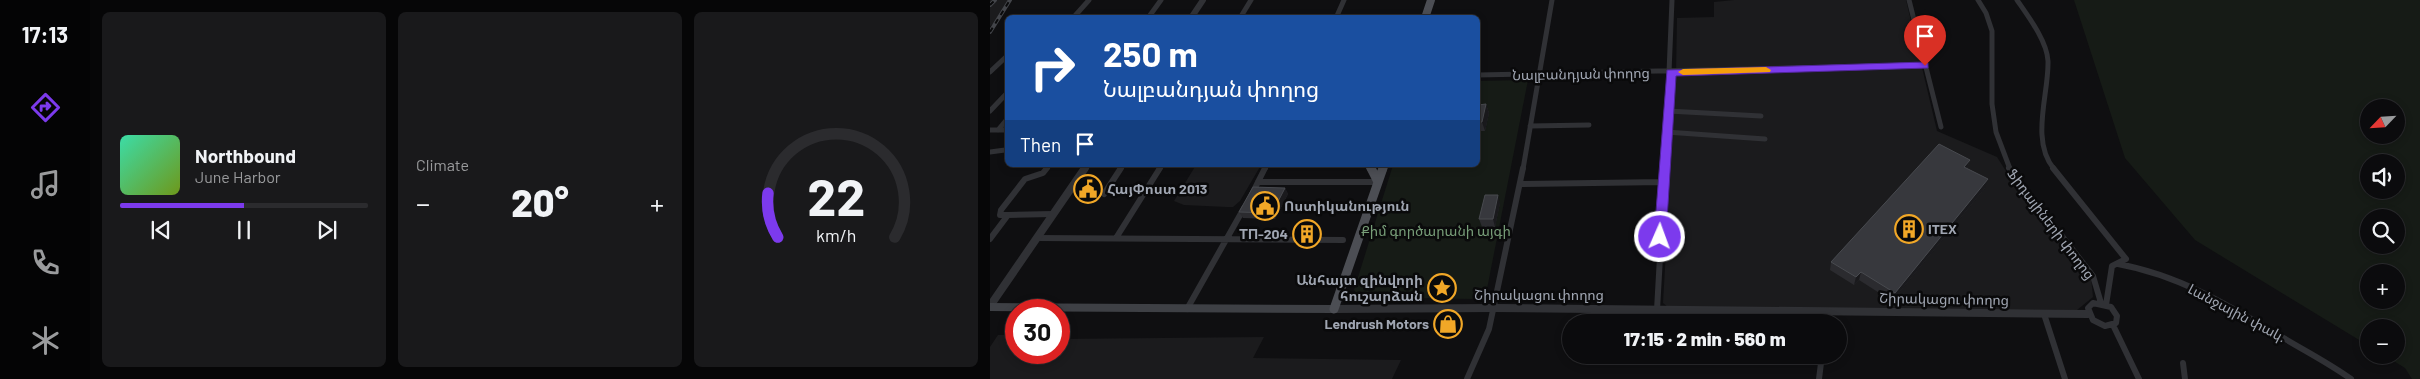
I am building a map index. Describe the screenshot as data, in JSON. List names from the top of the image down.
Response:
{
  "streets": {
    "main road": ["Շիրակացու փողոց"],
    "street": ["Նալբանդյան փողոց", "Ֆիդայիների փողոց", "Լանջային փակ."]
  },
  "parks": ["Քիմ գործարանի այգի"],
  "places": {
    "public building": ["ՀայՓոստ 2013", "Ոստիկանություն"],
    "building": ["ITEX", "ТП-204"],
    "place": ["Անհայտ զինվորի հուշարձան"],
    "shop": ["Lendrush Motors"]
  },
  "north": "bottom left",
  "page": {
    "tabs": "17:13",
    "tile": "Climate",
    "turn": ["250 m", "Նալբանդյան փողոց"],
    "map_buttons": ["+", "−"],
    "then": "Then",
    "song": ["Northbound", "June Harbor"],
    "heat": ["−", "20°", "+"],
    "limit": "30",
    "trip": "17:15 · 2 min · 560 m",
    "gauge": ["22", "km/h"]
  }
}
